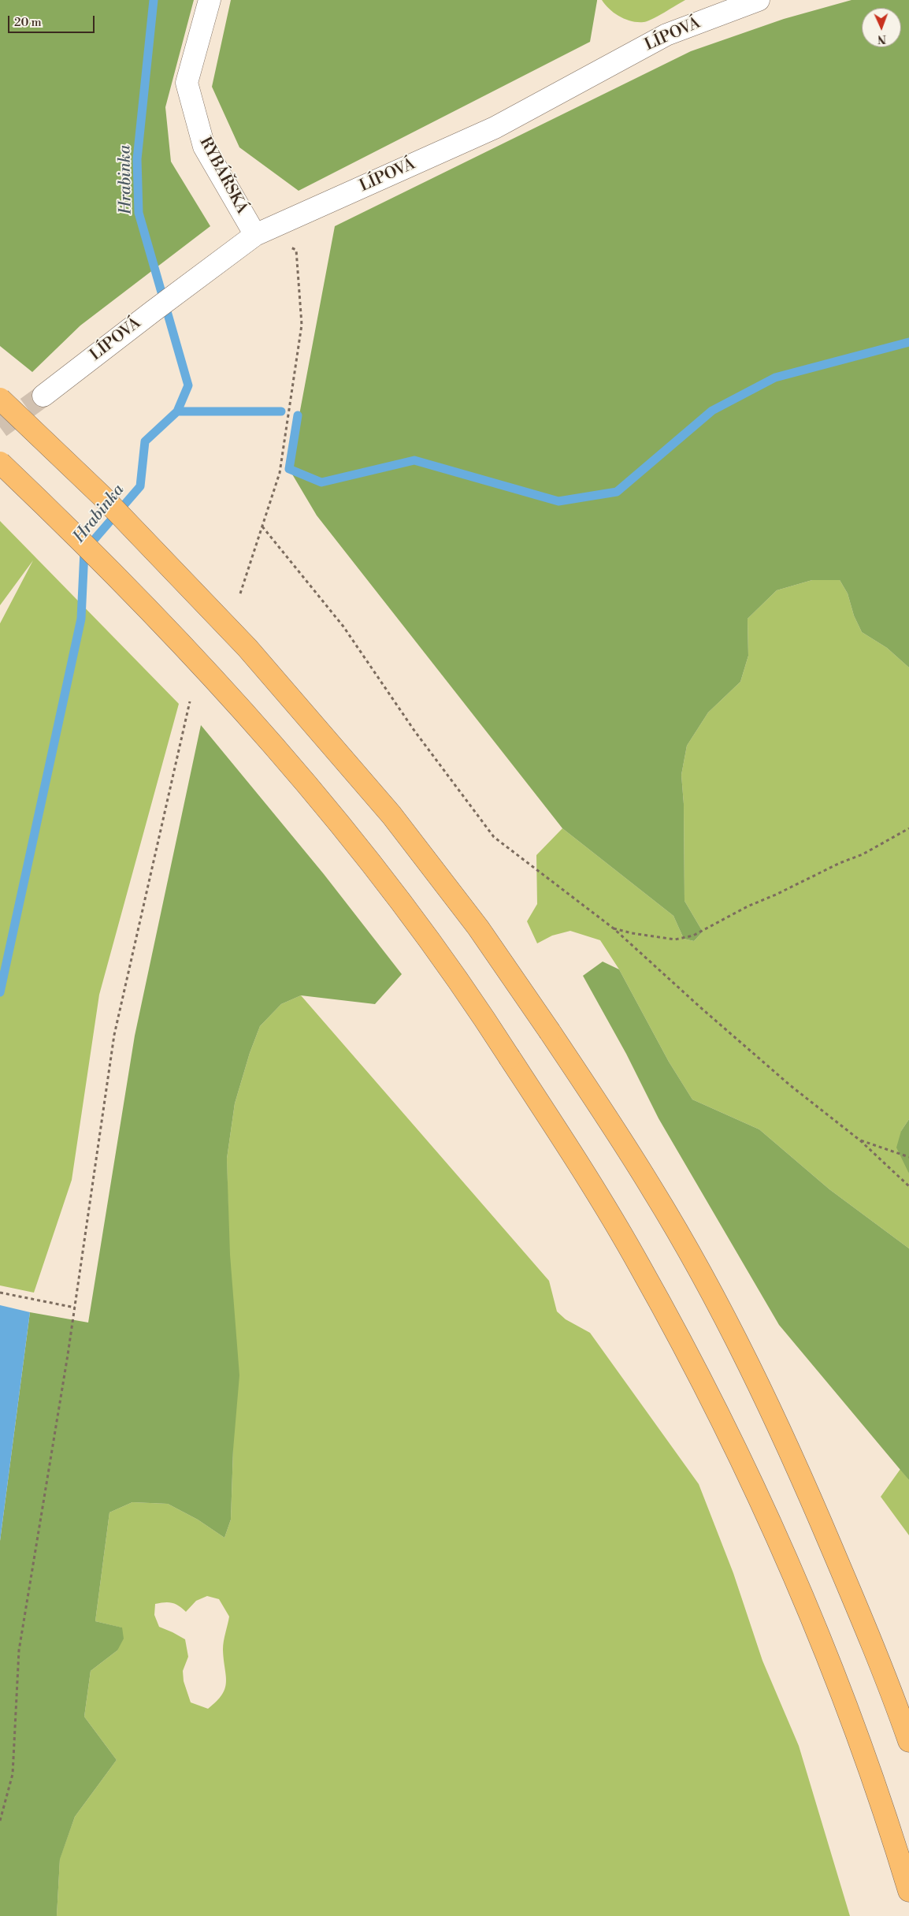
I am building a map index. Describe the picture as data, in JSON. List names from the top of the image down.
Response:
{
  "streets": {
    "street": ["LÍPOVÁ", "RYBÁŘSKÁ"]
  },
  "crossings": [
    ["LÍPOVÁ", "RYBÁŘSKÁ"]
  ],
  "water": ["Hrabinka"],
  "scale_bar": "20 m",
  "north": "bottom"
}
